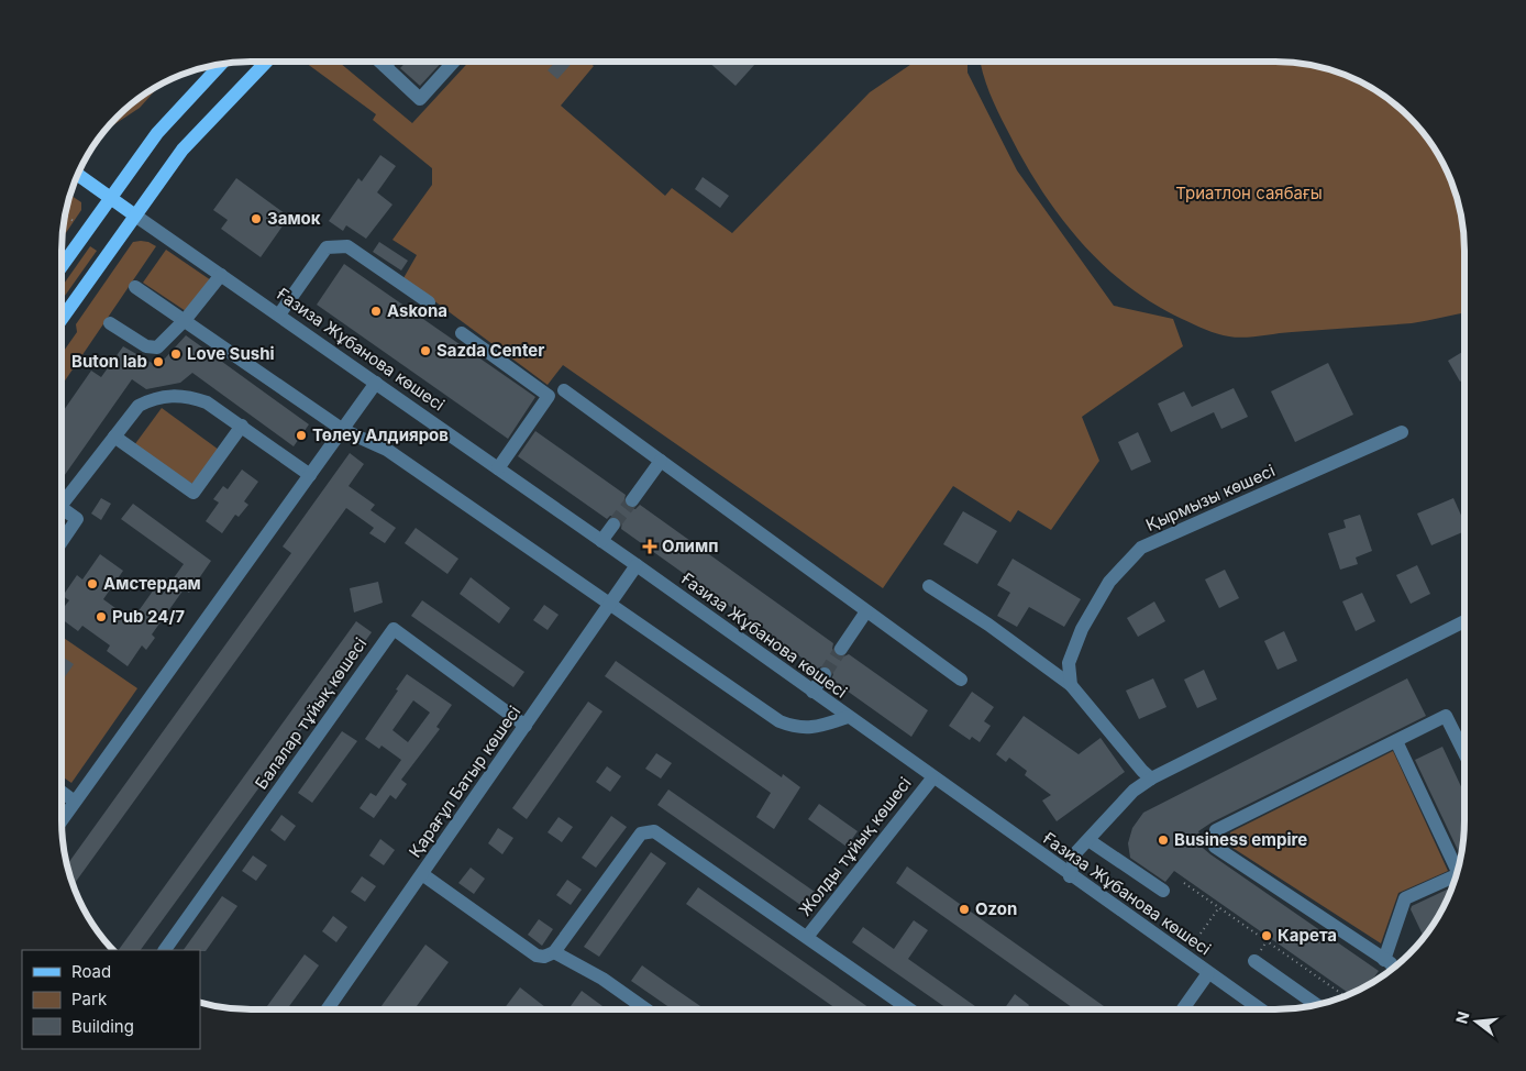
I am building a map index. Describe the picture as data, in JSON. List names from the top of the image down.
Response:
{
  "streets": {
    "main road": ["Ғазиза Жұбанова көшесі"],
    "street": [
      "Қырмызы көшесі",
      "Балалар тұйық көшесі",
      "Қарағұл Батыр көшесі",
      "Жолды тұйық көшесі"
    ]
  },
  "crossings": [
    ["Ғазиза Жұбанова көшесі", "Қарағұл Батыр көшесі"],
    ["Ғазиза Жұбанова көшесі", "Жолды тұйық көшесі"],
    ["Балалар тұйық көшесі", "Қарағұл Батыр көшесі"]
  ],
  "parks": ["Триатлон саябағы"],
  "places": {
    "other": [
      "Замок",
      "Askona",
      "Sazda Center",
      "Love Sushi",
      "Buton lab",
      "Төлеу Алдияров",
      "Амстердам",
      "Pub 24/7",
      "Business empire",
      "Ozon",
      "Карета"
    ],
    "health": ["Олимп"]
  },
  "legend": ["Road", "Park", "Building"],
  "north": "left"
}
